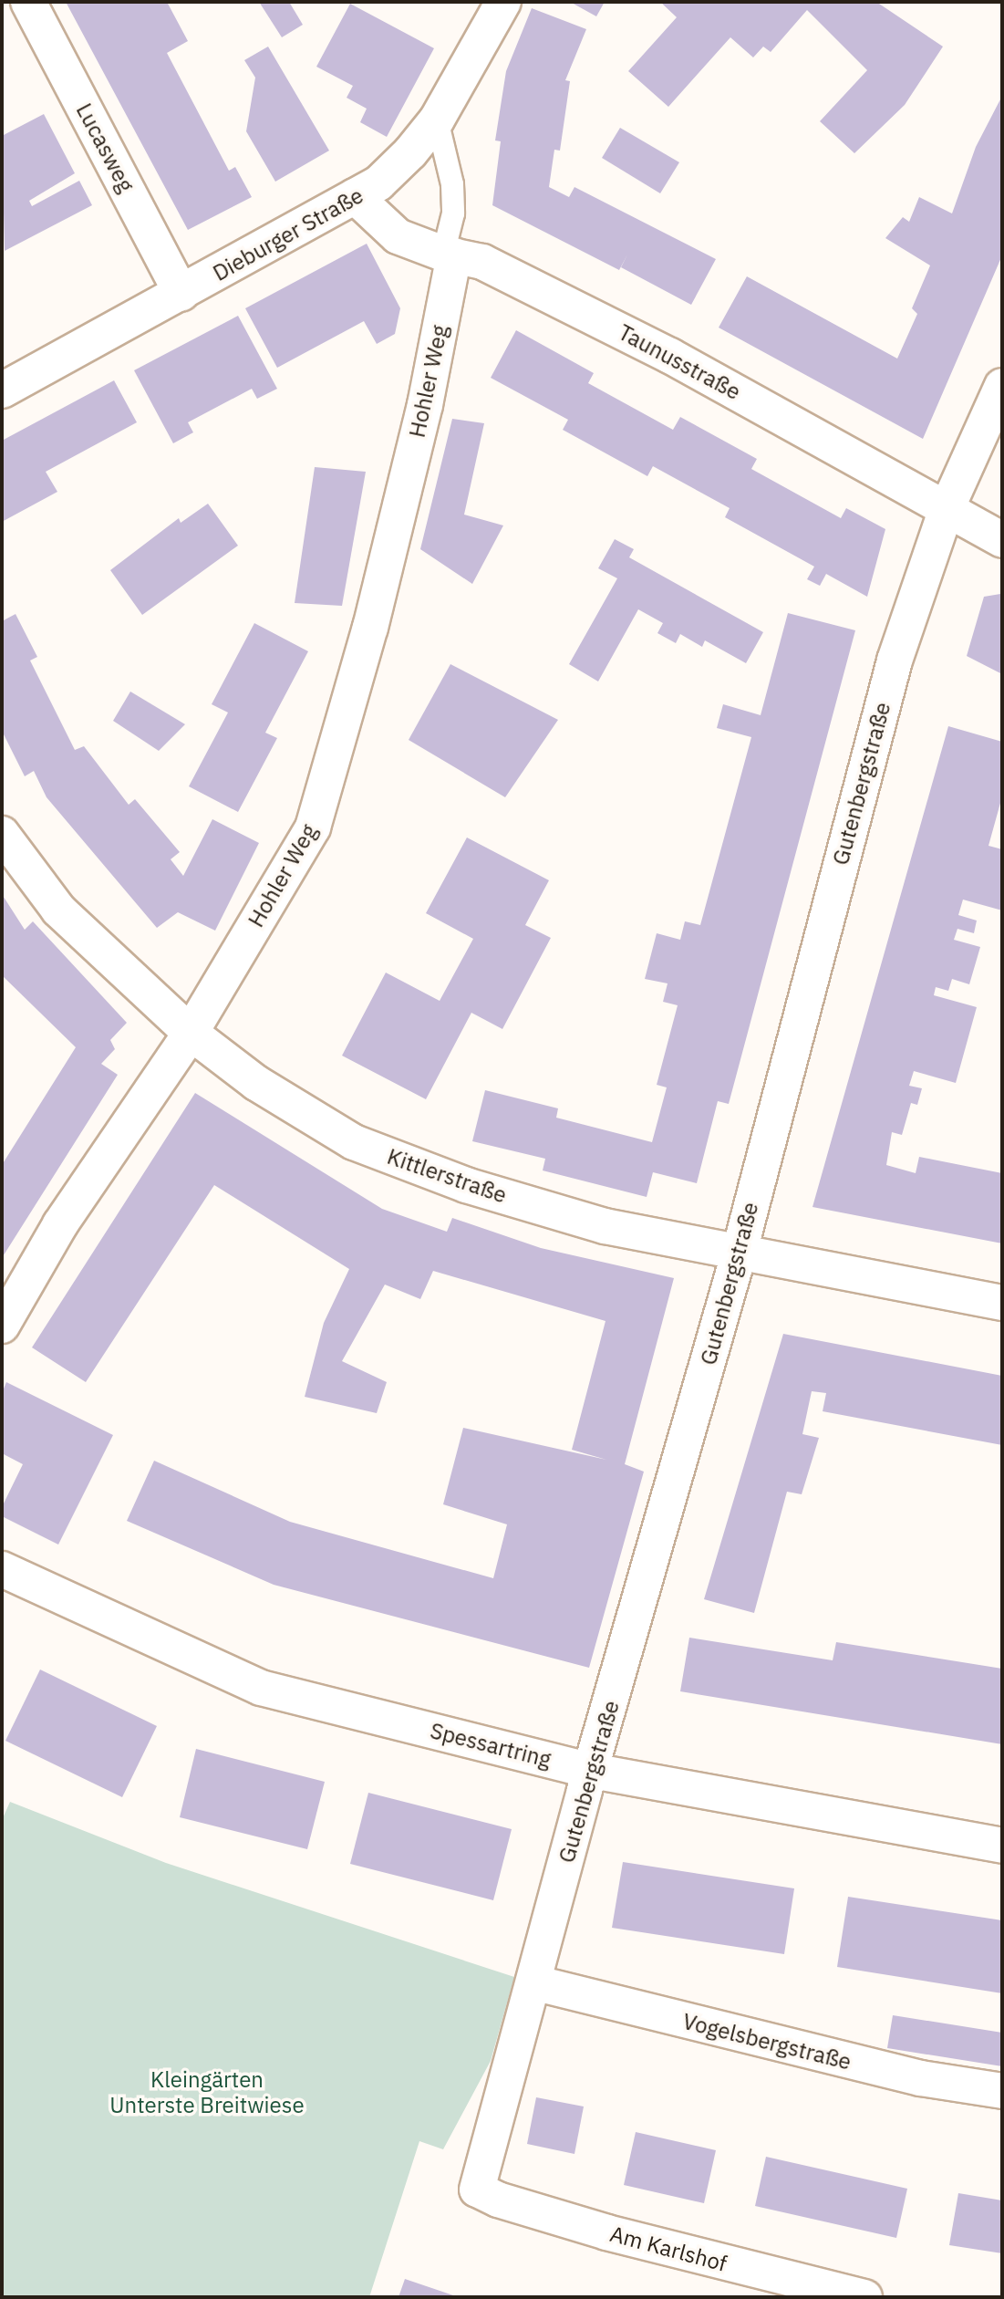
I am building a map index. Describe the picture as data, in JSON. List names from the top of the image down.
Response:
{
  "streets": {
    "street": [
      "Lucasweg",
      "Dieburger Straße",
      "Taunusstraße",
      "Hohler Weg",
      "Gutenbergstraße",
      "Kittlerstraße",
      "Spessartring",
      "Vogelsbergstraße",
      "Am Karlshof"
    ]
  },
  "crossings": [
    ["Lucasweg", "Dieburger Straße"],
    ["Dieburger Straße", "Taunusstraße"],
    ["Taunusstraße", "Hohler Weg"],
    ["Taunusstraße", "Gutenbergstraße"],
    ["Hohler Weg", "Kittlerstraße"],
    ["Gutenbergstraße", "Kittlerstraße"],
    ["Gutenbergstraße", "Spessartring"],
    ["Gutenbergstraße", "Vogelsbergstraße"],
    ["Gutenbergstraße", "Am Karlshof"]
  ],
  "parks": ["Kleingärten Unterste Breitwiese"]
}
